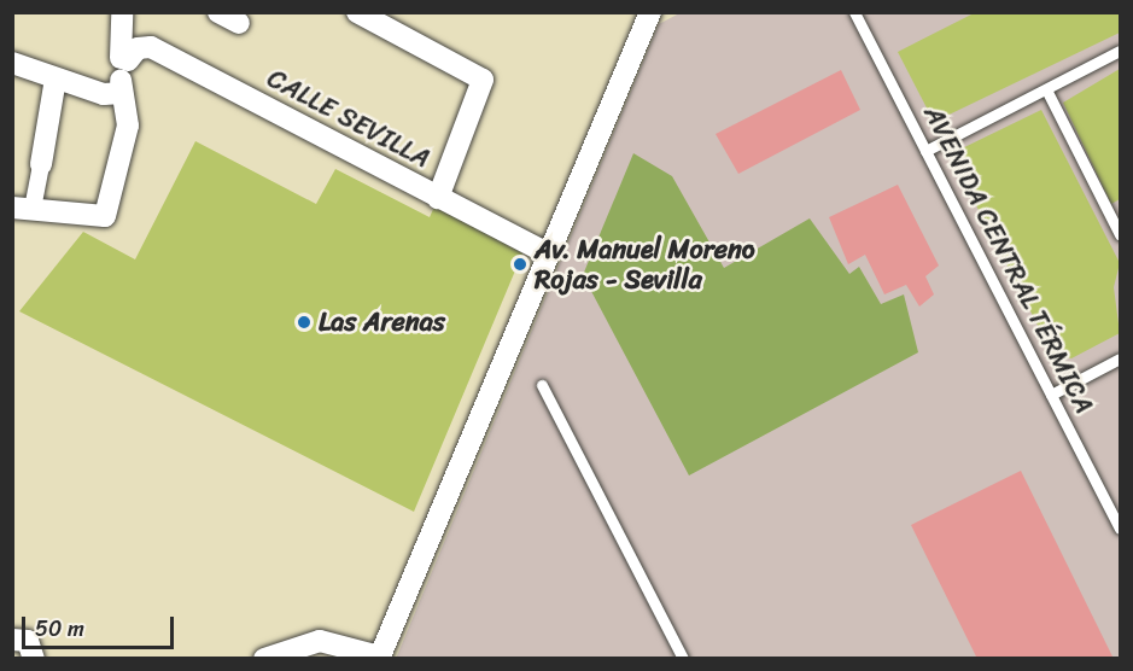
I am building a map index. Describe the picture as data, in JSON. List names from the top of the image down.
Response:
{
  "streets": {
    "street": ["CALLE SEVILLA"],
    "lane": ["AVENIDA CENTRAL TÉRMICA"]
  },
  "places": ["Av. Manuel Moreno Rojas - Sevilla", "Las Arenas"],
  "scale_bar": "50 m"
}
